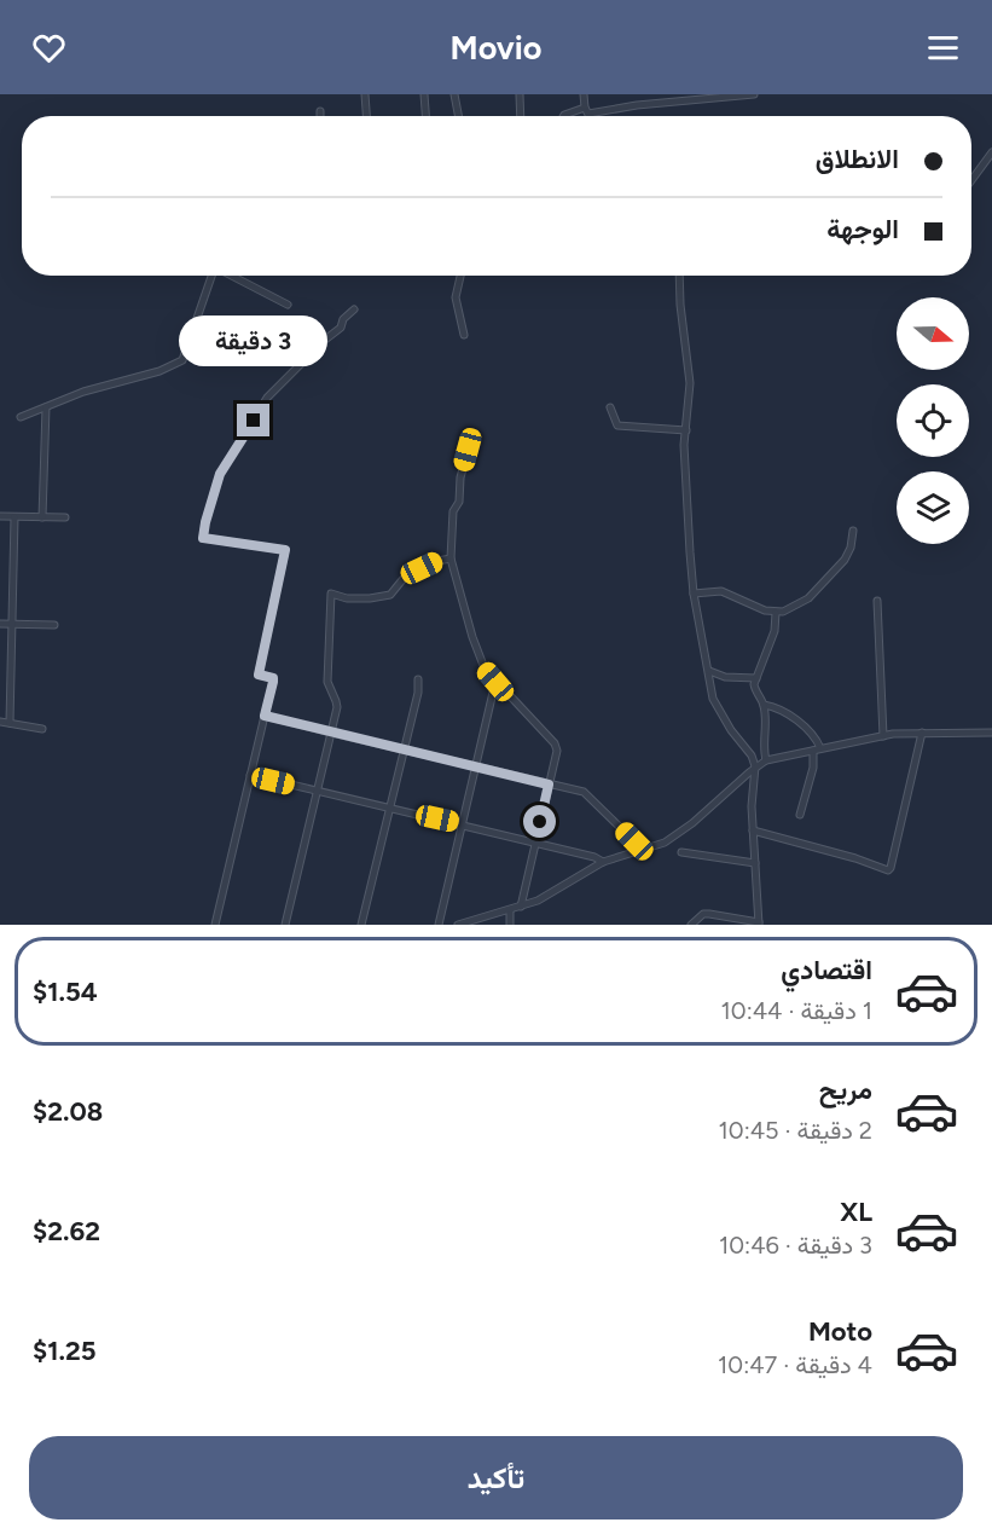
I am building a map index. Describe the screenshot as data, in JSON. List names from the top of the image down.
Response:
{
  "north": "right",
  "page": {
    "header": "Movio",
    "banner": ["الانطلاق", "الوجهة"],
    "bubble": "3 دقيقة",
    "list": [
      {
        "name": "اقتصادي",
        "note": "1 دقيقة · 10:44",
        "value": "$1.54"
      },
      {
        "name": "مريح",
        "note": "2 دقيقة · 10:45",
        "value": "$2.08"
      },
      {
        "name": "XL",
        "note": "3 دقيقة · 10:46",
        "value": "$2.62"
      },
      {
        "name": "Moto",
        "note": "4 دقيقة · 10:47",
        "value": "$1.25"
      }
    ],
    "buttons": "تأكيد"
  }
}
